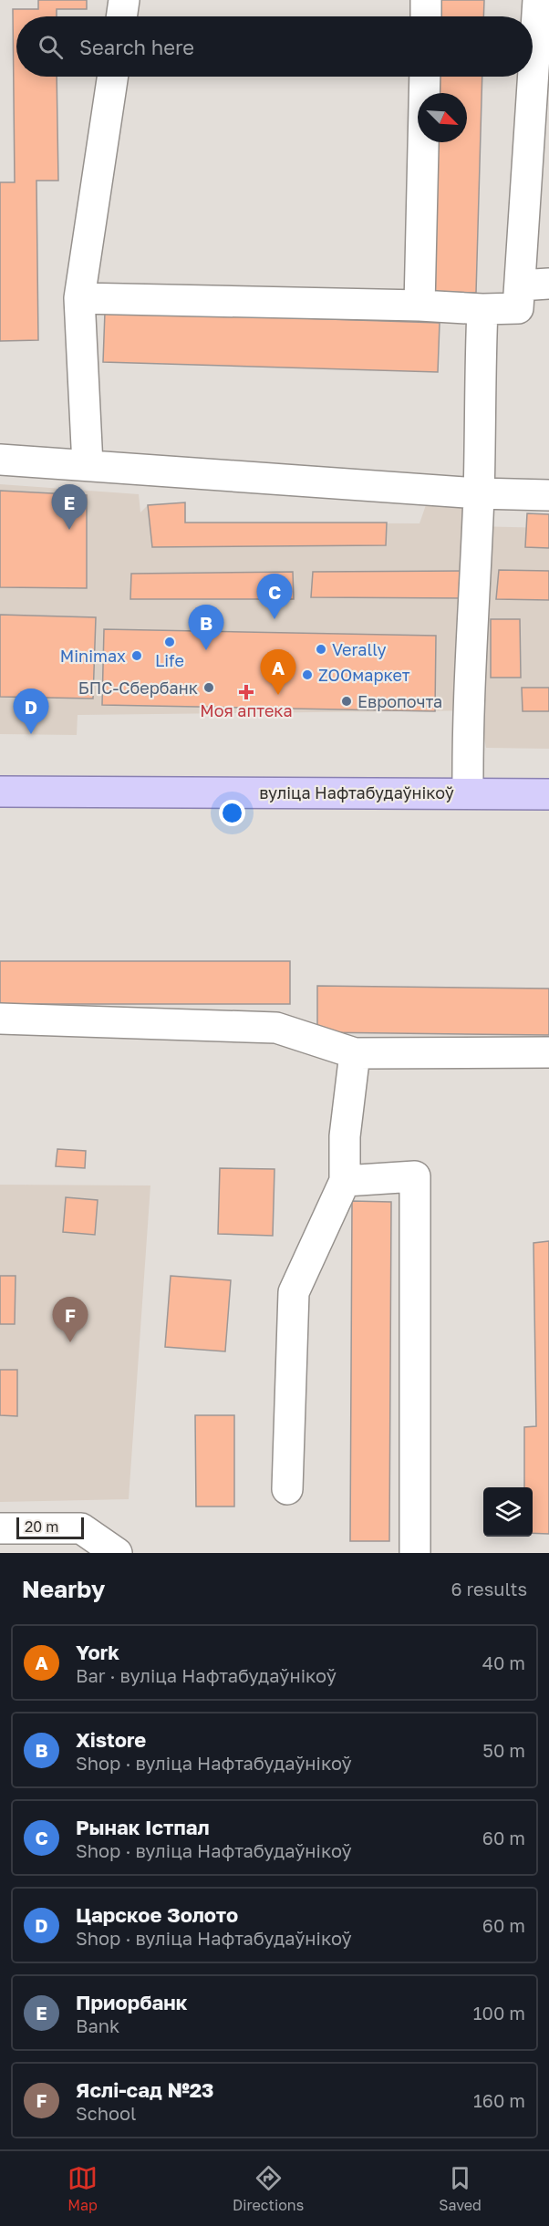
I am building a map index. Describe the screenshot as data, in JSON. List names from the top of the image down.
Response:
{
  "streets": {
    "main road": ["вуліца Нафтабудаўнікоў"]
  },
  "places": {
    "other": [
      "Life",
      "Verally",
      "Minimax",
      "ZOOмаркет",
      "БПС-Сбербанк",
      "Европочта"
    ],
    "health": ["Моя аптека"]
  },
  "scale_bar": "20 m",
  "north": "bottom right",
  "page": {
    "search": "Search here",
    "pins": [
      "E",
      "C",
      "B",
      "A",
      "D",
      "F"
    ],
    "scale": "20 m",
    "heading": ["Nearby", "6 results"],
    "list": [
      {
        "mark": "A",
        "name": "York",
        "note": "Bar · вуліца Нафтабудаўнікоў",
        "value": "40 m"
      },
      {
        "mark": "B",
        "name": "Xistore",
        "note": "Shop · вуліца Нафтабудаўнікоў",
        "value": "50 m"
      },
      {
        "mark": "C",
        "name": "Рынак Істпал",
        "note": "Shop · вуліца Нафтабудаўнікоў",
        "value": "60 m"
      },
      {
        "mark": "D",
        "name": "Царское Золото",
        "note": "Shop · вуліца Нафтабудаўнікоў",
        "value": "60 m"
      },
      {
        "mark": "E",
        "name": "Приорбанк",
        "note": "Bank",
        "value": "100 m"
      },
      {
        "mark": "F",
        "name": "Яслі-сад №23",
        "note": "School",
        "value": "160 m"
      }
    ],
    "nav": ["Map", "Directions", "Saved"]
  }
}
